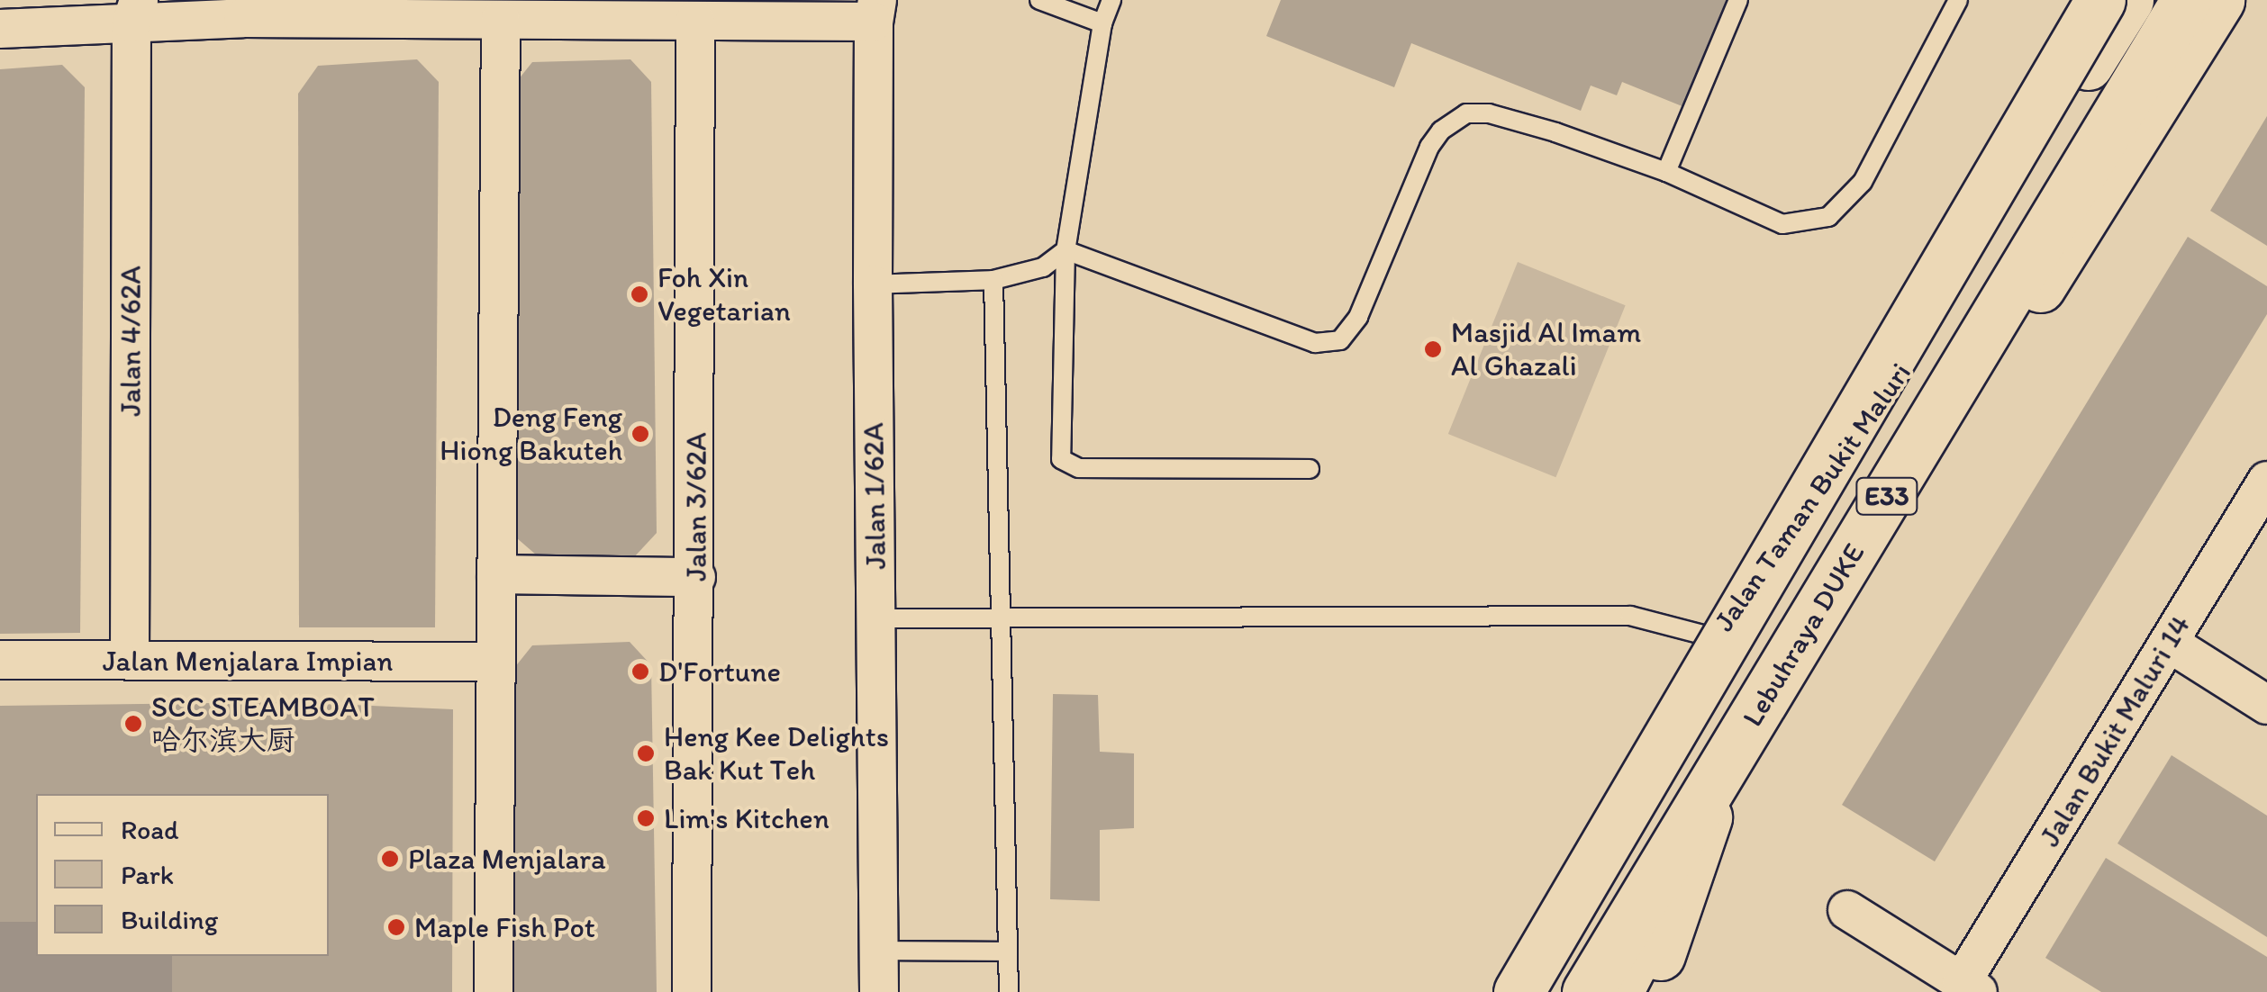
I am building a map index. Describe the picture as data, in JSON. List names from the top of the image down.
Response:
{
  "streets": {
    "main road": ["E33", "Jalan Taman Bukit Maluri", "Lebuhraya DUKE"],
    "street": [
      "Jalan 4/62A",
      "Jalan 1/62A",
      "Jalan 3/62A",
      "Jalan Menjalara Impian",
      "Jalan Bukit Maluri 14"
    ]
  },
  "crossings": [
    ["Jalan 4/62A", "Jalan Menjalara Impian"]
  ],
  "places": [
    "Foh Xin Vegetarian",
    "Masjid Al Imam Al Ghazali",
    "Deng Feng Hiong Bakuteh",
    "D'Fortune",
    "SCC STEAMBOAT 哈尔滨大厨",
    "Heng Kee Delights Bak Kut Teh",
    "Lim's Kitchen",
    "Plaza Menjalara",
    "Maple Fish Pot"
  ],
  "legend": ["Road", "Park", "Building"]
}
